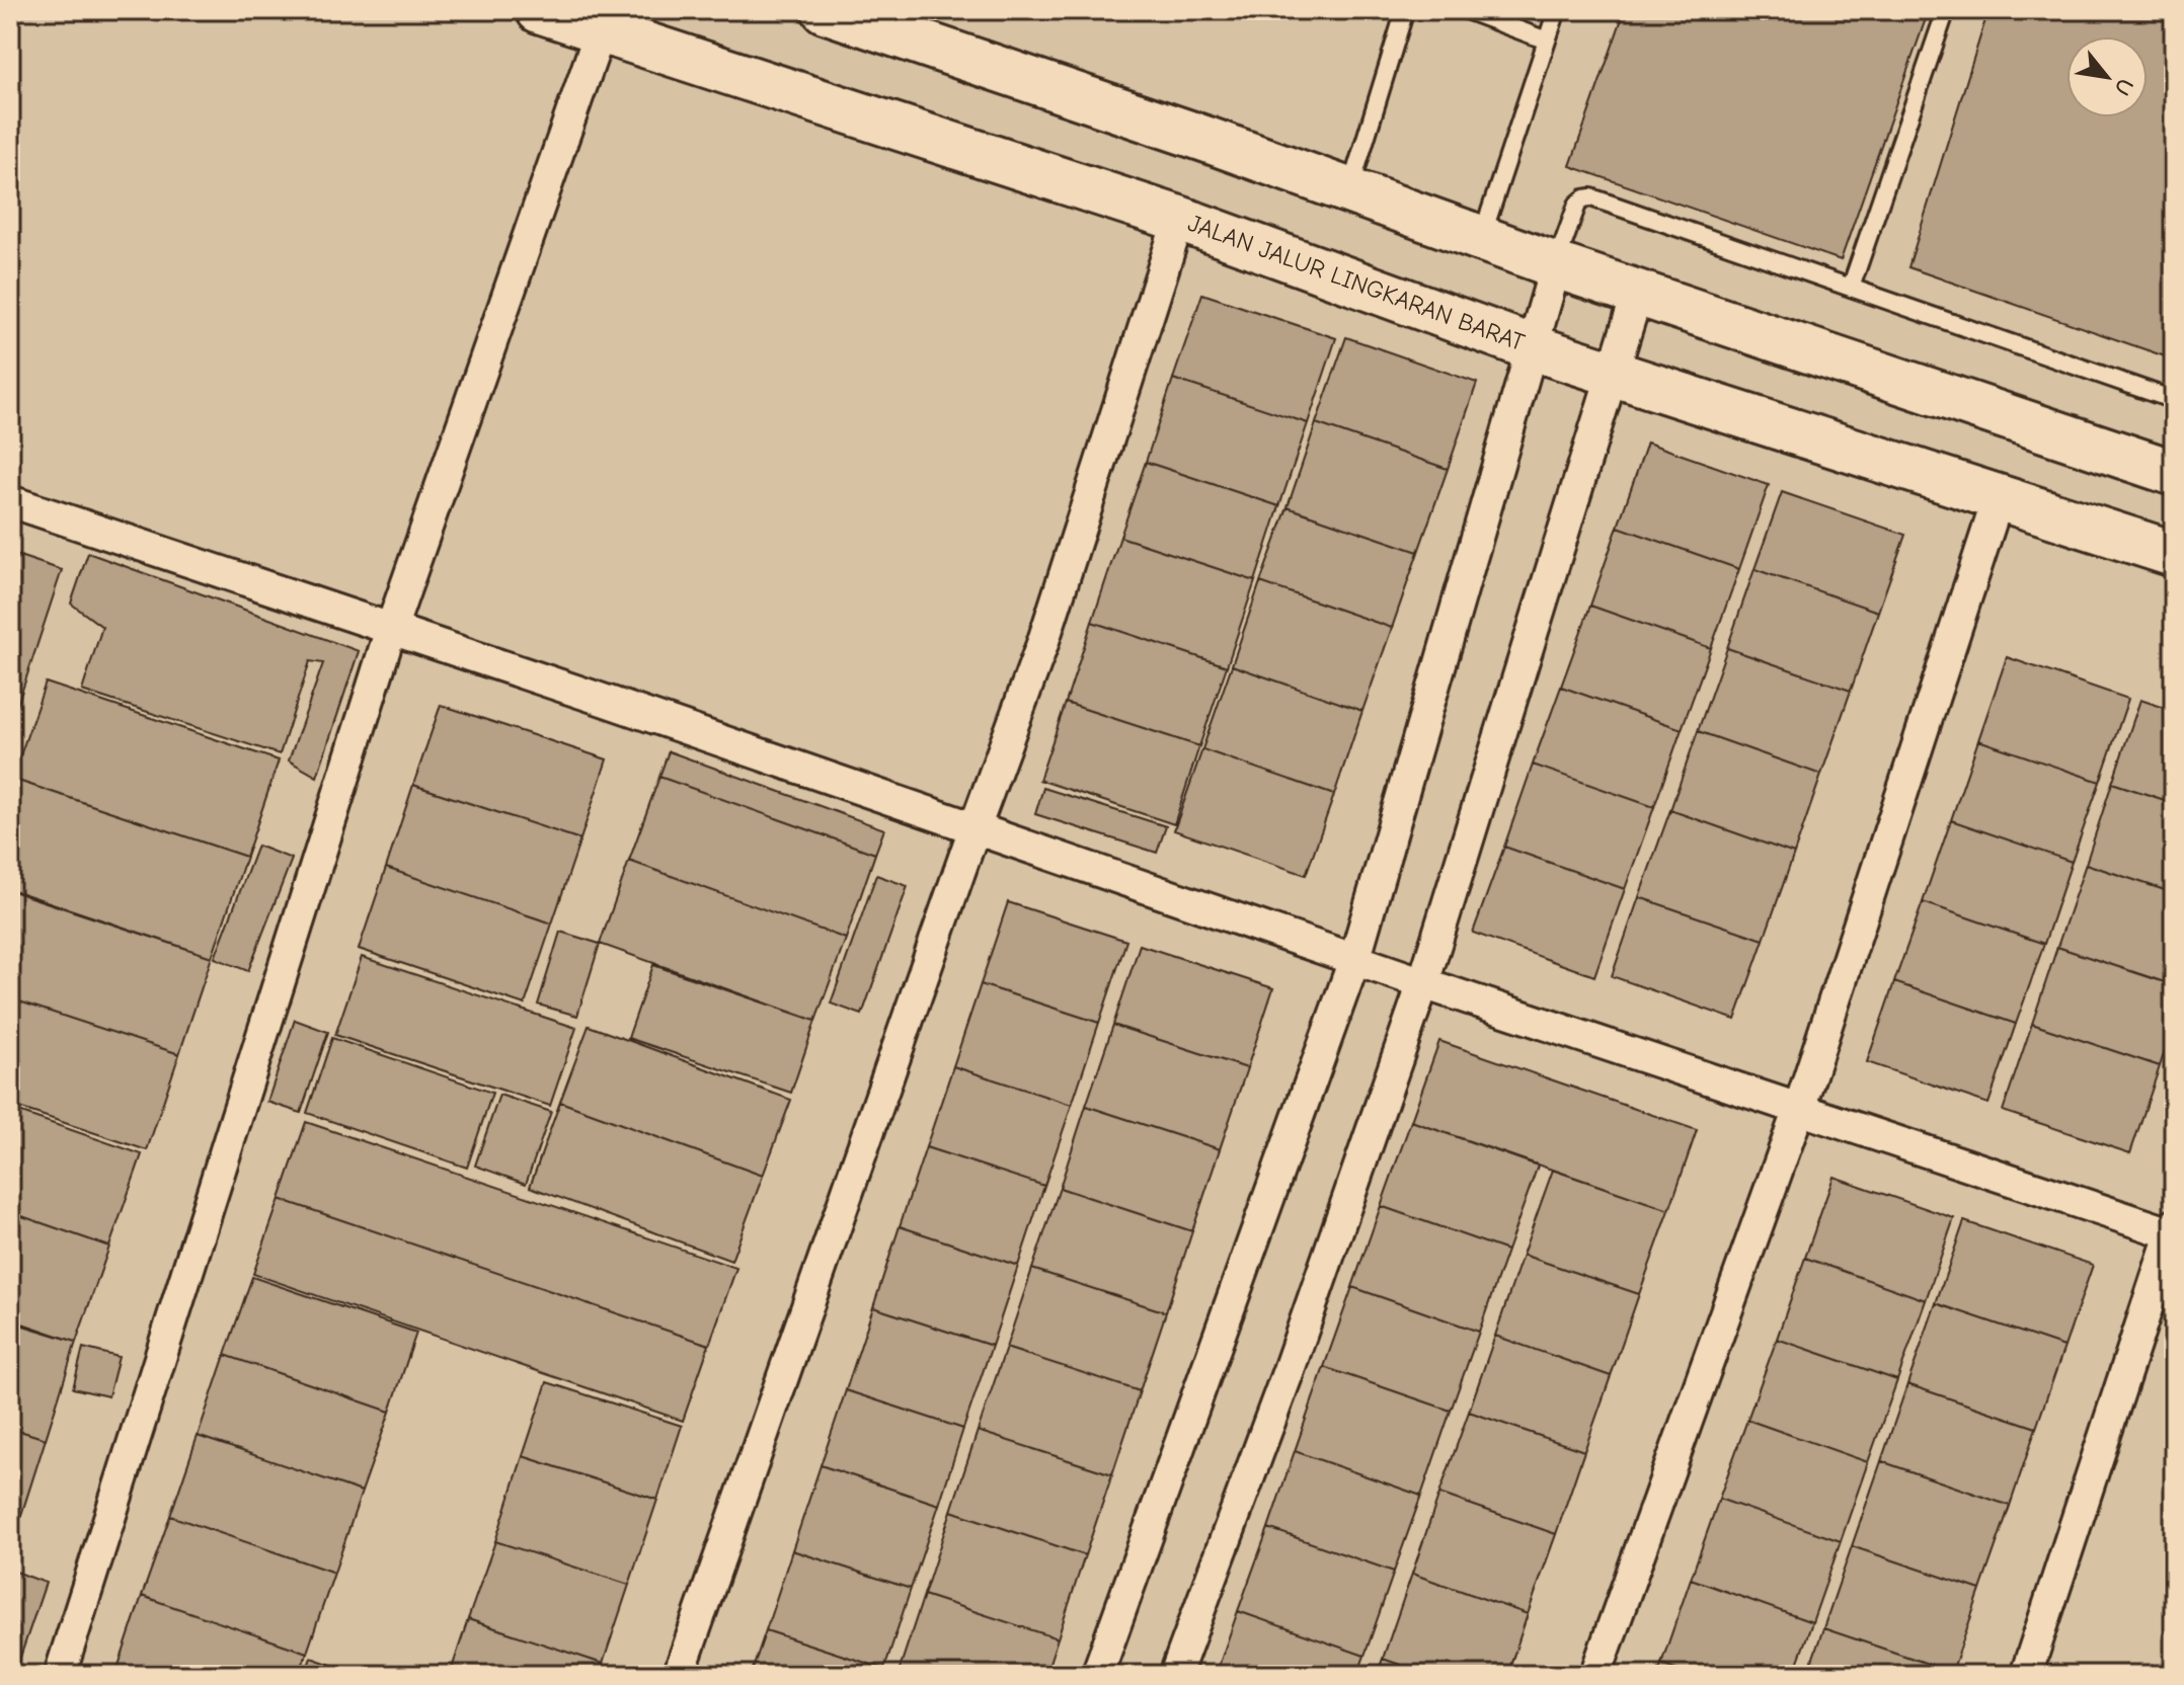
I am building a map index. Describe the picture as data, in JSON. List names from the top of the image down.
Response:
{
  "streets": {
    "main road": ["JALAN JALUR LINGKARAN BARAT"]
  },
  "north": "bottom right"
}
